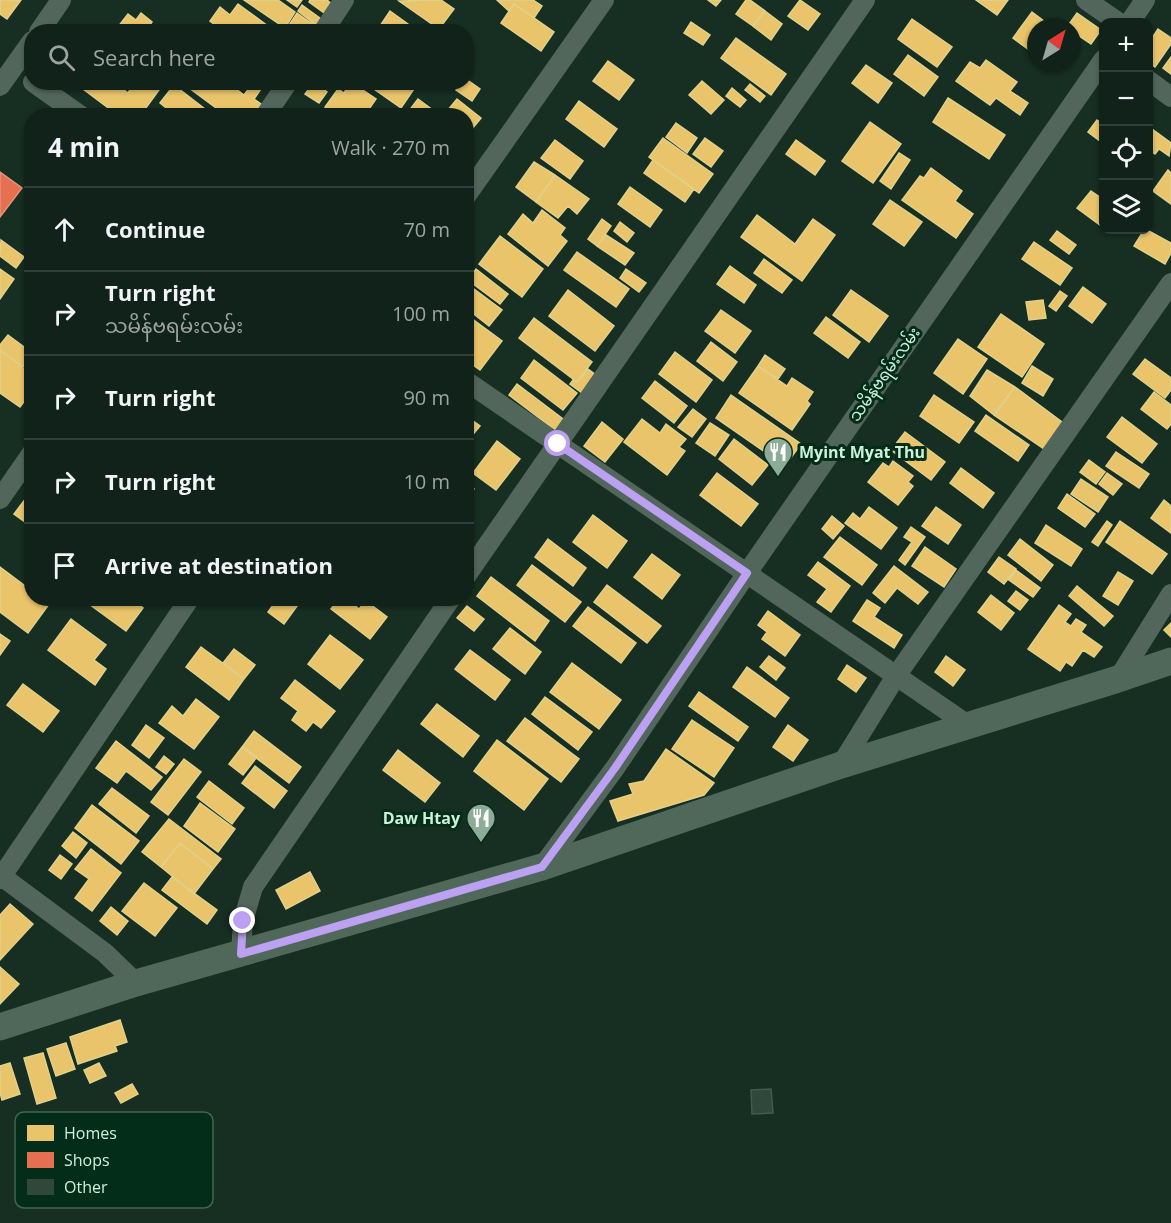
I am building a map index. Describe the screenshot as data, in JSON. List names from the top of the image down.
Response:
{
  "streets": {
    "street": ["သမိန်ဗရမ်းလမ်း"]
  },
  "places": {
    "restaurant": ["Myint Myat Thu", "Daw Htay"]
  },
  "legend": ["Homes", "Shops", "Other"],
  "north": "top right",
  "page": {
    "map_buttons": ["+", "−"],
    "search": "Search here",
    "heading": ["4 min", "Walk · 270 m"],
    "list": [
      ["Continue", "70 m"],
      ["Turn right", "သမိန်ဗရမ်းလမ်း", "100 m"],
      ["Turn right", "90 m"],
      ["Turn right", "10 m"],
      "Arrive at destination"
    ]
  }
}
